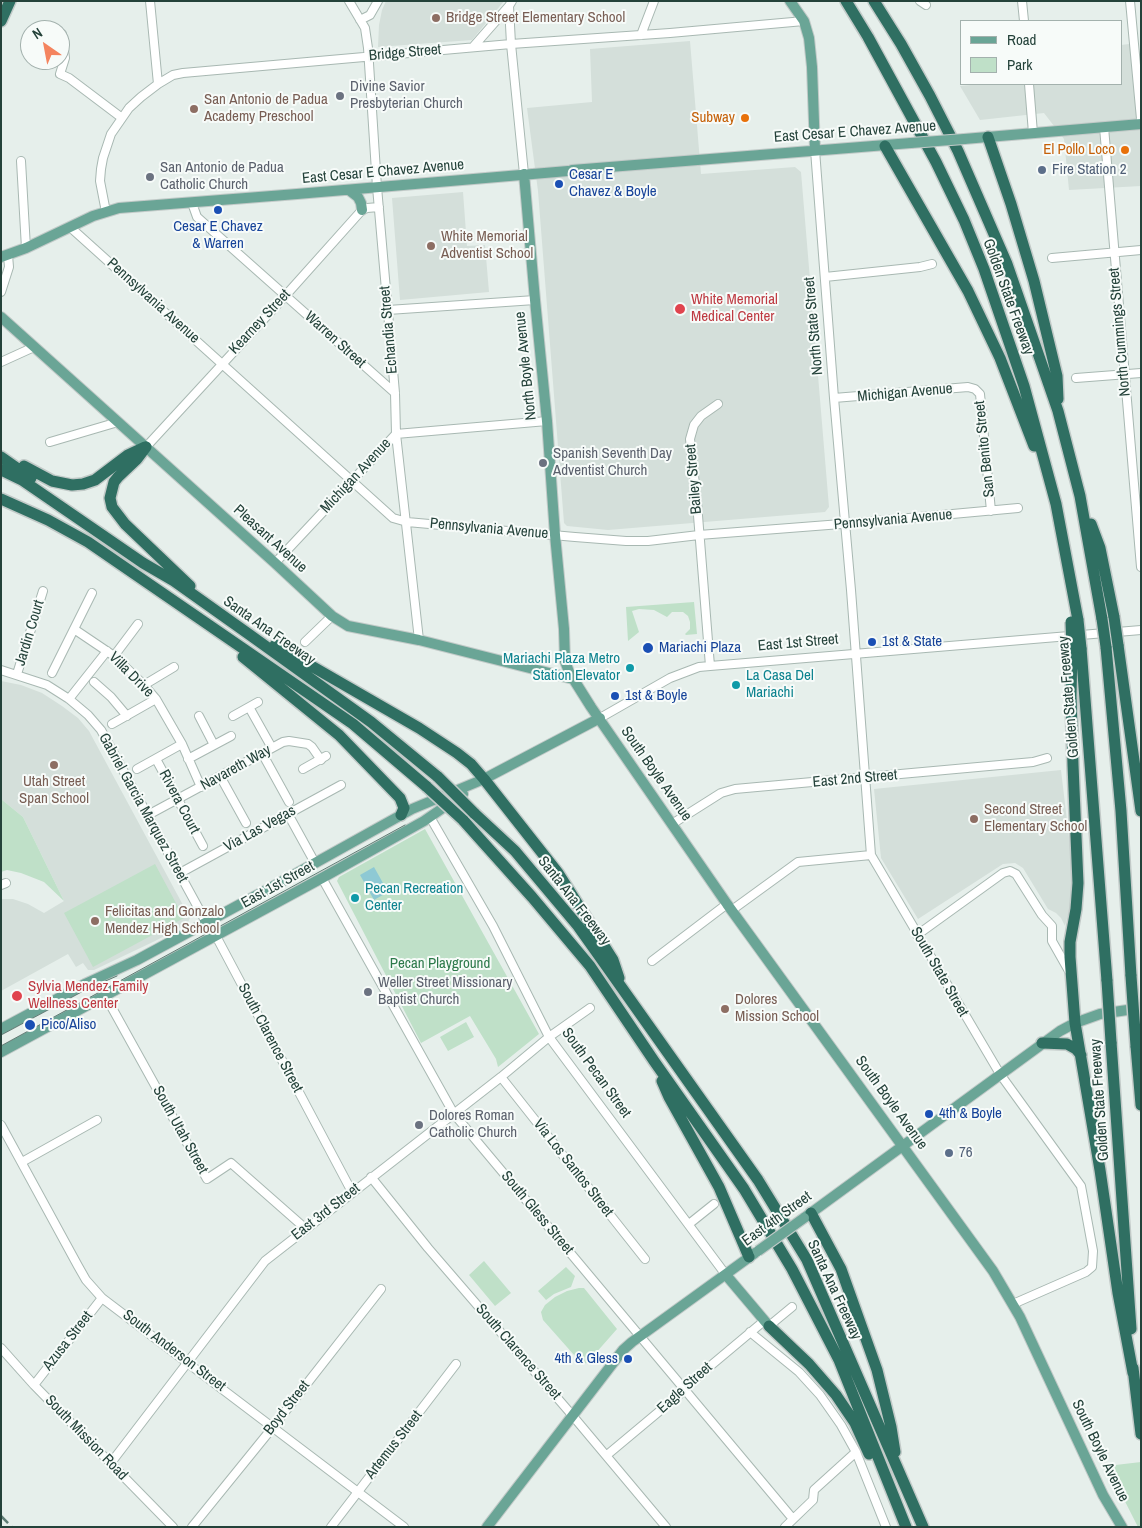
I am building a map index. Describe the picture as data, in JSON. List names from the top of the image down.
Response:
{
  "streets": {
    "highway": ["Golden State Freeway", "Santa Ana Freeway"],
    "main road": [
      "East Cesar E Chavez Avenue",
      "North State Street",
      "North Boyle Avenue",
      "Pleasant Avenue",
      "East 1st Street",
      "South Boyle Avenue",
      "South Pecan Street",
      "East 4th Street"
    ],
    "street": [
      "Bridge Street",
      "Pennsylvania Avenue",
      "Kearney Street",
      "Echandia Street",
      "North Cummings Street",
      "Warren Street",
      "Michigan Avenue",
      "San Benito Street",
      "Bailey Street",
      "Jardin Court",
      "Villa Drive",
      "Navareth Way",
      "East 2nd Street",
      "Rivera Court",
      "Gabriel Garcia Marquez Street",
      "Via Las Vegas",
      "South State Street",
      "South Clarence Street",
      "South Utah Street",
      "Via Los Santos Street",
      "East 3rd Street",
      "South Gless Street",
      "Azusa Street",
      "South Anderson Street",
      "Eagle Street",
      "Boyd Street",
      "South Mission Road",
      "Artemus Street"
    ]
  },
  "crossings": [
    ["Bridge Street", "East Cesar E Chavez Avenue"],
    ["Bridge Street", "North State Street"],
    ["Bridge Street", "Echandia Street"],
    ["Bridge Street", "North Boyle Avenue"],
    ["East Cesar E Chavez Avenue", "Pennsylvania Avenue"],
    ["East Cesar E Chavez Avenue", "North State Street"],
    ["East Cesar E Chavez Avenue", "Echandia Street"],
    ["East Cesar E Chavez Avenue", "North Cummings Street"],
    ["East Cesar E Chavez Avenue", "Warren Street"],
    ["East Cesar E Chavez Avenue", "North Boyle Avenue"],
    ["Pennsylvania Avenue", "Kearney Street"],
    ["Pennsylvania Avenue", "North State Street"],
    ["Pennsylvania Avenue", "Echandia Street"],
    ["Pennsylvania Avenue", "North Boyle Avenue"],
    ["Pennsylvania Avenue", "Michigan Avenue"],
    ["Pennsylvania Avenue", "San Benito Street"],
    ["Pennsylvania Avenue", "Bailey Street"],
    ["Kearney Street", "Warren Street"],
    ["Kearney Street", "Pleasant Avenue"],
    ["North State Street", "Michigan Avenue"],
    ["North State Street", "East 1st Street"],
    ["North State Street", "South State Street"],
    ["Echandia Street", "Warren Street"],
    ["Echandia Street", "Michigan Avenue"],
    ["Echandia Street", "Pleasant Avenue"],
    ["North Boyle Avenue", "Michigan Avenue"],
    ["North Boyle Avenue", "Pleasant Avenue"],
    ["North Boyle Avenue", "East 1st Street"],
    ["North Boyle Avenue", "South Boyle Avenue"],
    ["Michigan Avenue", "San Benito Street"],
    ["Michigan Avenue", "Pleasant Avenue"],
    ["Bailey Street", "East 1st Street"],
    ["Jardin Court", "Gabriel Garcia Marquez Street"],
    ["East 1st Street", "South Boyle Avenue"],
    ["East 1st Street", "Gabriel Garcia Marquez Street"],
    ["East 1st Street", "South State Street"],
    ["East 1st Street", "South Clarence Street"],
    ["East 1st Street", "South Pecan Street"],
    ["East 1st Street", "South Utah Street"],
    ["East 1st Street", "South Gless Street"],
    ["Villa Drive", "Navareth Way"],
    ["Navareth Way", "Rivera Court"],
    ["Navareth Way", "Gabriel Garcia Marquez Street"],
    ["South Boyle Avenue", "East 2nd Street"],
    ["South Boyle Avenue", "South State Street"],
    ["South Boyle Avenue", "East 4th Street"],
    ["East 2nd Street", "South State Street"],
    ["Gabriel Garcia Marquez Street", "Via Las Vegas"],
    ["Gabriel Garcia Marquez Street", "South Clarence Street"],
    ["South State Street", "East 4th Street"],
    ["South Clarence Street", "East 3rd Street"],
    ["South Clarence Street", "East 4th Street"],
    ["South Clarence Street", "Eagle Street"],
    ["South Pecan Street", "East 3rd Street"],
    ["South Pecan Street", "East 4th Street"],
    ["South Pecan Street", "Eagle Street"],
    ["South Utah Street", "East 3rd Street"],
    ["Via Los Santos Street", "East 3rd Street"],
    ["East 3rd Street", "South Gless Street"],
    ["East 3rd Street", "South Anderson Street"],
    ["East 3rd Street", "South Mission Road"],
    ["South Gless Street", "East 4th Street"],
    ["South Gless Street", "Eagle Street"],
    ["Azusa Street", "South Anderson Street"],
    ["Azusa Street", "South Mission Road"],
    ["South Anderson Street", "Boyd Street"],
    ["South Anderson Street", "Artemus Street"]
  ],
  "parks": ["Pecan Playground"],
  "places": [
    "Bridge Street Elementary School",
    "Divine Savior Presbyterian Church",
    "San Antonio de Padua Academy Preschool",
    "Subway",
    "El Pollo Loco",
    "Fire Station 2",
    "San Antonio de Padua Catholic Church",
    "Cesar E Chavez & Boyle",
    "Cesar E Chavez & Warren",
    "White Memorial Adventist School",
    "White Memorial Medical Center",
    "Spanish Seventh Day Adventist Church",
    "1st & State",
    "Mariachi Plaza",
    "Mariachi Plaza Metro Station Elevator",
    "La Casa Del Mariachi",
    "1st & Boyle",
    "Utah Street Span School",
    "Second Street Elementary School",
    "Pecan Recreation Center",
    "Felicitas and Gonzalo Mendez High School",
    "Weller Street Missionary Baptist Church",
    "Sylvia Mendez Family Wellness Center",
    "Dolores Mission School",
    "Pico/Aliso",
    "4th & Boyle",
    "Dolores Roman Catholic Church",
    "76",
    "4th & Gless"
  ],
  "legend": ["Road", "Park"],
  "north": "top left"
}
